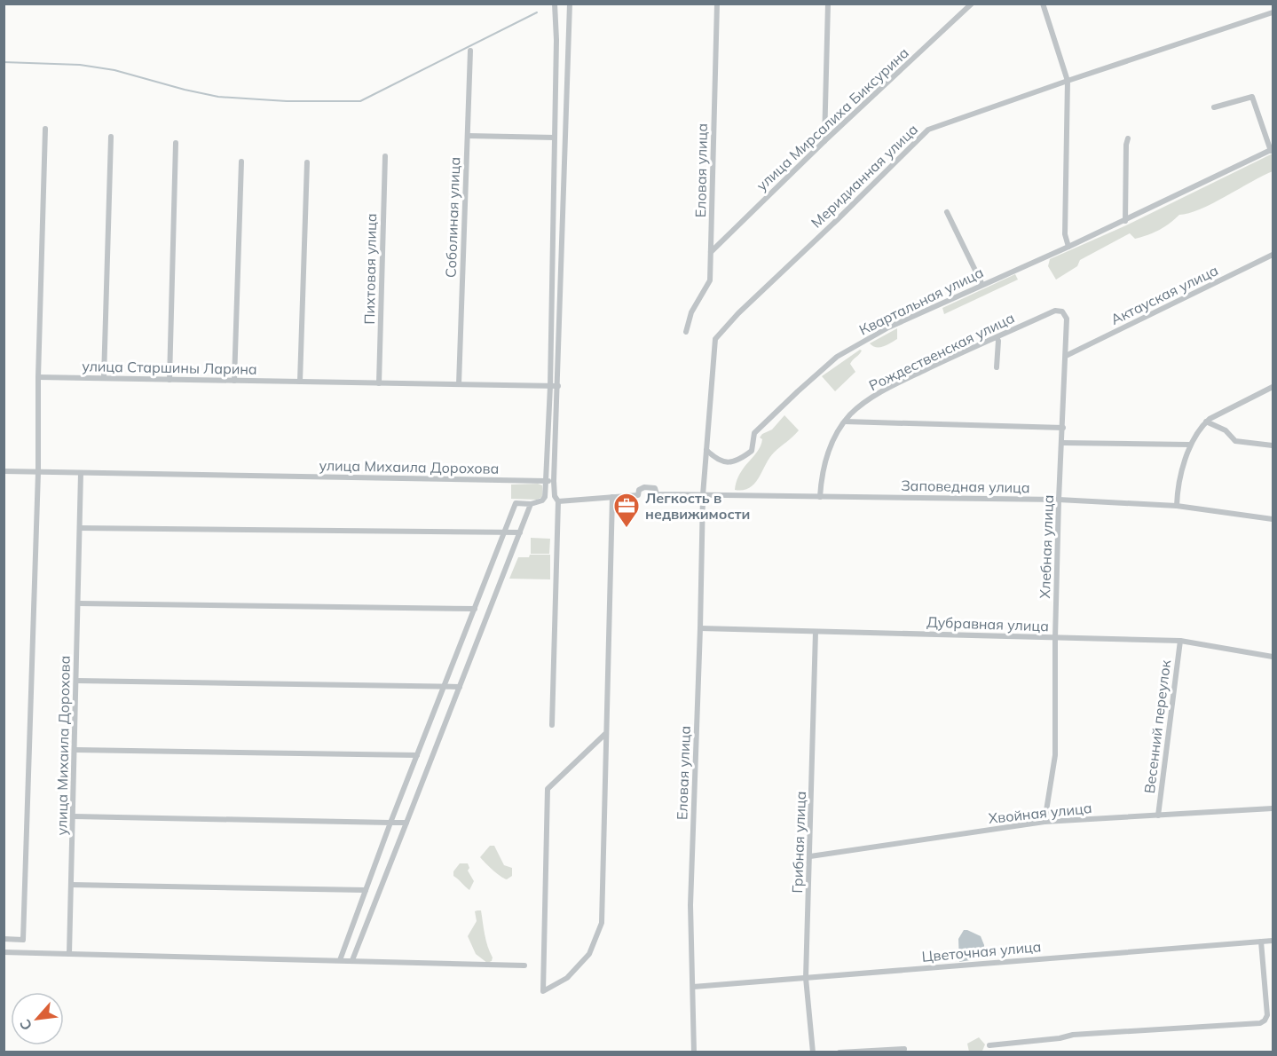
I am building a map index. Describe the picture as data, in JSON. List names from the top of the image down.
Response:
{
  "streets": {
    "street": [
      "улица Мирсалиха Биксурина",
      "Еловая улица",
      "Меридианная улица",
      "Соболиная улица",
      "Пихтовая улица",
      "Актауская улица",
      "Квартальная улица",
      "Рождественская улица",
      "улица Старшины Ларина",
      "улица Михаила Дорохова",
      "Заповедная улица",
      "Хлебная улица",
      "Дубравная улица",
      "Весенний переулок",
      "Хвойная улица",
      "Грибная улица",
      "Цветочная улица"
    ]
  },
  "crossings": [
    ["улица Мирсалиха Биксурина", "Еловая улица"],
    ["Еловая улица", "Меридианная улица"],
    ["Еловая улица", "Заповедная улица"],
    ["Еловая улица", "Дубравная улица"],
    ["Еловая улица", "Цветочная улица"],
    ["Меридианная улица", "Квартальная улица"],
    ["Меридианная улица", "Заповедная улица"],
    ["Соболиная улица", "улица Старшины Ларина"],
    ["Пихтовая улица", "улица Старшины Ларина"],
    ["Актауская улица", "Хлебная улица"],
    ["Рождественская улица", "Заповедная улица"],
    ["Рождественская улица", "Хлебная улица"],
    ["Заповедная улица", "Хлебная улица"],
    ["Хлебная улица", "Дубравная улица"],
    ["Хлебная улица", "Хвойная улица"],
    ["Дубравная улица", "Весенний переулок"],
    ["Дубравная улица", "Грибная улица"],
    ["Весенний переулок", "Хвойная улица"],
    ["Хвойная улица", "Грибная улица"],
    ["Грибная улица", "Цветочная улица"]
  ],
  "places": {
    "office": ["Легкость в недвижимости"]
  },
  "north": "bottom left"
}
